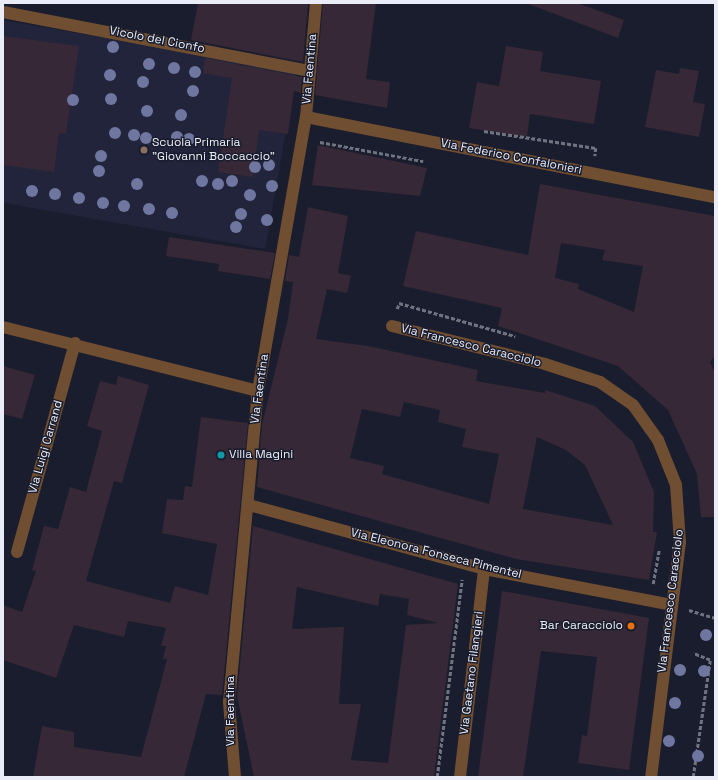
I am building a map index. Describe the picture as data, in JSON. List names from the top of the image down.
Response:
{
  "streets": {
    "street": [
      "Vicolo del Cionfo",
      "Via Faentina",
      "Via Federico Confalonieri",
      "Via Francesco Caracciolo",
      "Via Luigi Carrand",
      "Via Eleonora Fonseca Pimentel",
      "Via Gaetano Filangieri"
    ]
  },
  "crossings": [
    ["Vicolo del Cionfo", "Via Faentina"],
    ["Via Faentina", "Via Federico Confalonieri"],
    ["Via Faentina", "Via Eleonora Fonseca Pimentel"],
    ["Via Francesco Caracciolo", "Via Eleonora Fonseca Pimentel"],
    ["Via Eleonora Fonseca Pimentel", "Via Gaetano Filangieri"]
  ],
  "places": ["Scuola Primaria \"Giovanni Boccaccio\"", "Villa Magini", "Bar Caracciolo"]
}
